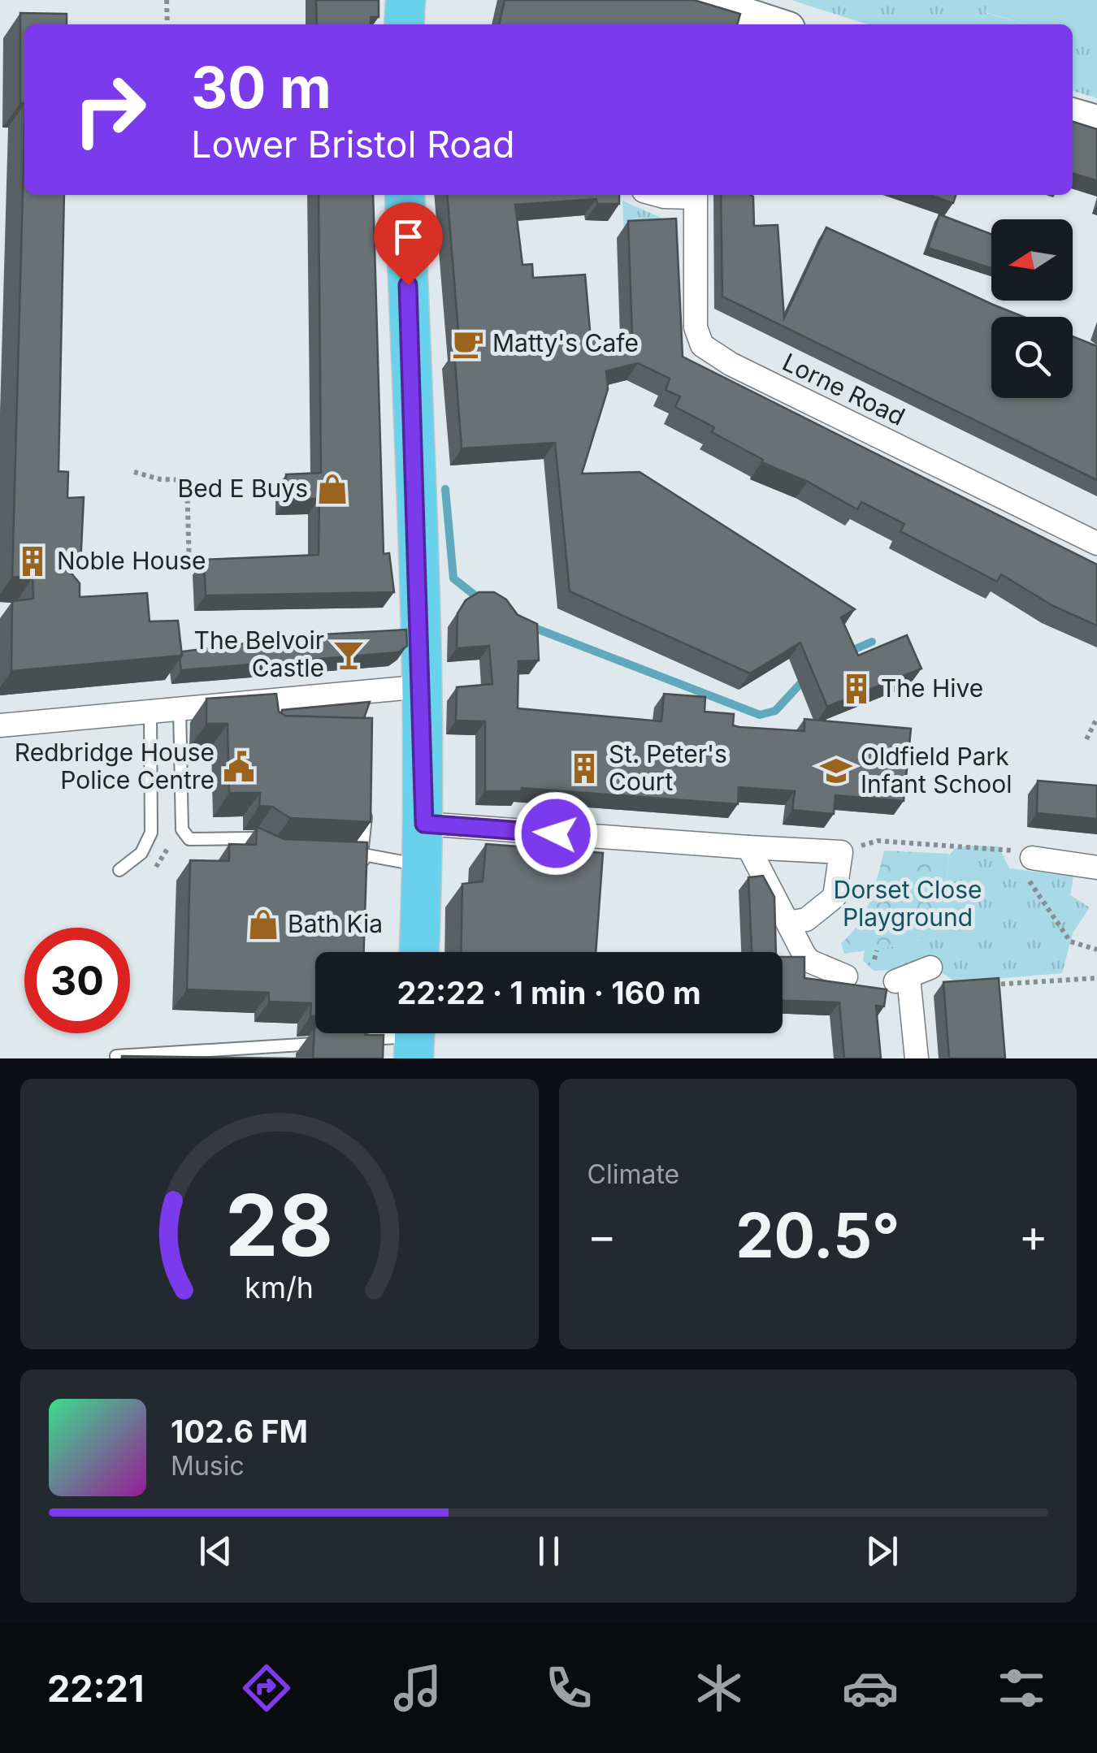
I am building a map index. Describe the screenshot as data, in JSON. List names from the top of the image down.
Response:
{
  "streets": {
    "street": ["Lorne Road"]
  },
  "parks": ["Dorset Close Playground"],
  "places": {
    "cafe": ["Matty's Cafe"],
    "shop": ["Bed E Buys", "Bath Kia"],
    "building": ["Noble House", "The Hive", "St. Peter's Court"],
    "bar": ["The Belvoir Castle"],
    "public building": ["Redbridge House Police Centre"],
    "school or university": ["Oldfield Park Infant School"]
  },
  "north": "left",
  "page": {
    "turn": ["30 m", "Lower Bristol Road"],
    "limit": "30",
    "trip": "22:22 · 1 min · 160 m",
    "tile": "Climate",
    "heat": ["−", "20.5°", "+"],
    "song": ["102.6 FM", "Music"],
    "tabs": "22:21",
    "gauge": ["28", "km/h"]
  }
}
